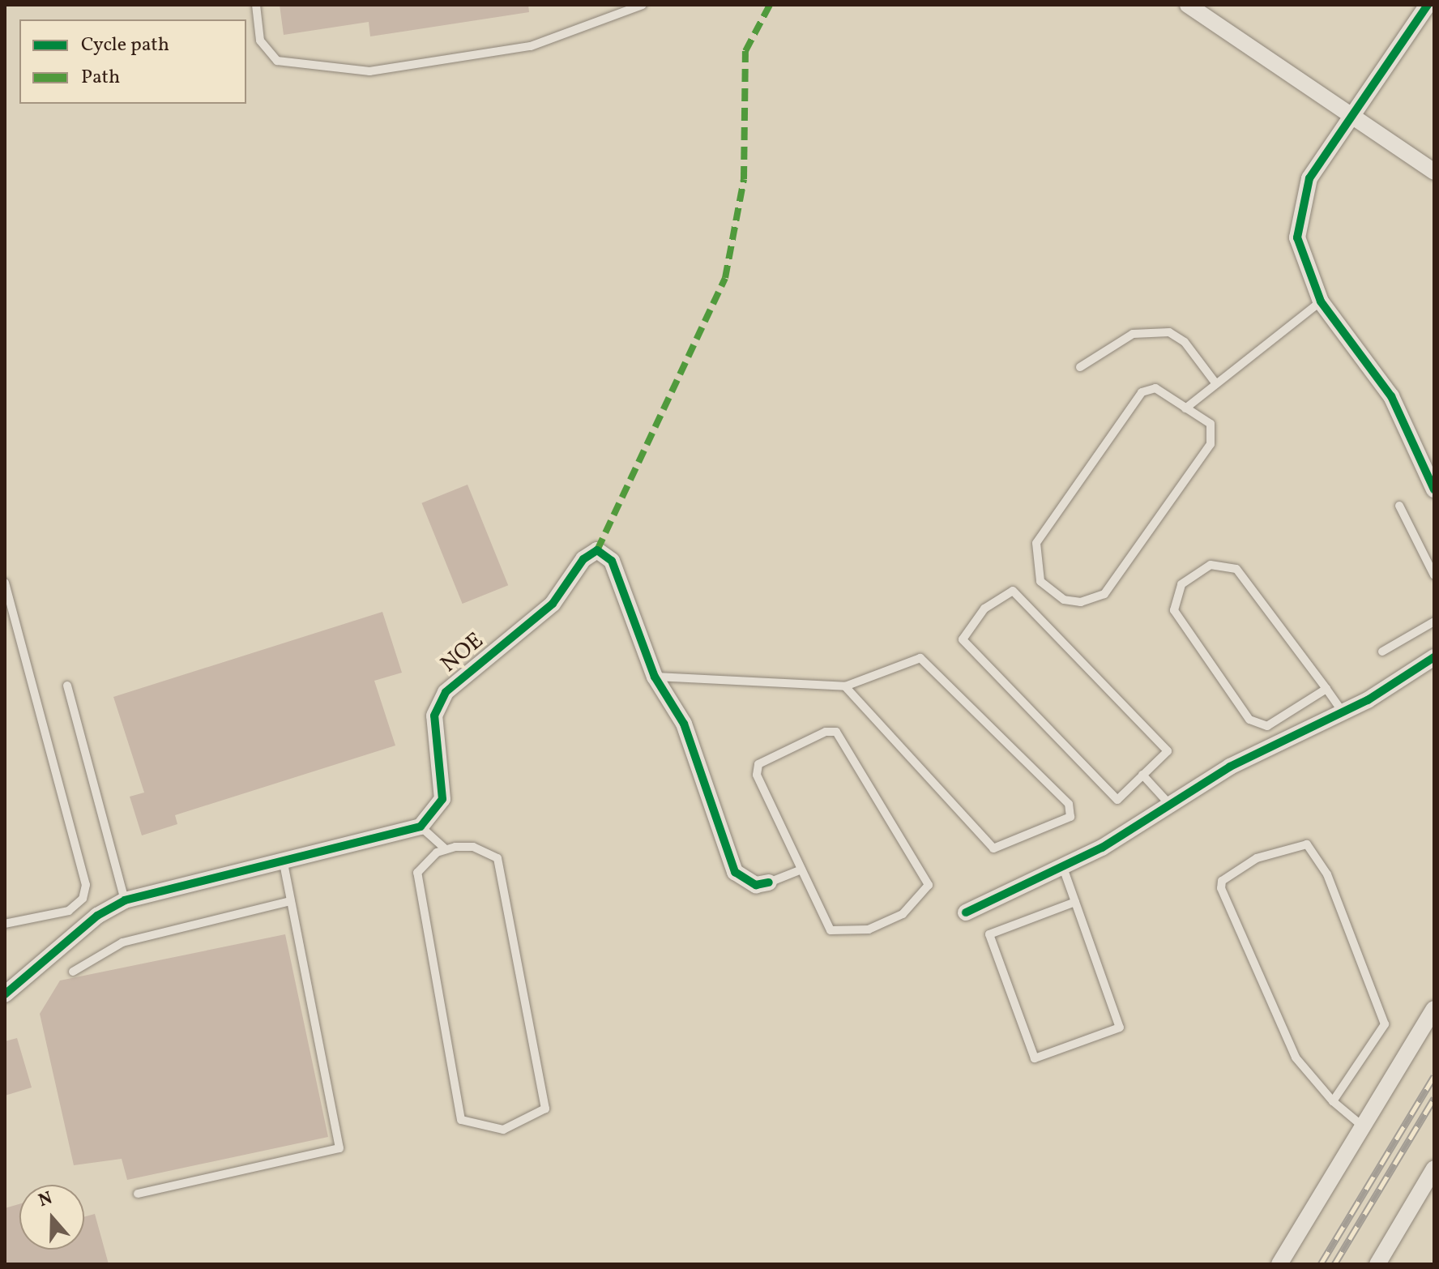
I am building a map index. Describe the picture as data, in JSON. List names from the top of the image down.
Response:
{
  "streets": {
    "street": ["NOE"]
  },
  "legend": ["Cycle path", "Path"],
  "north": "top"
}
